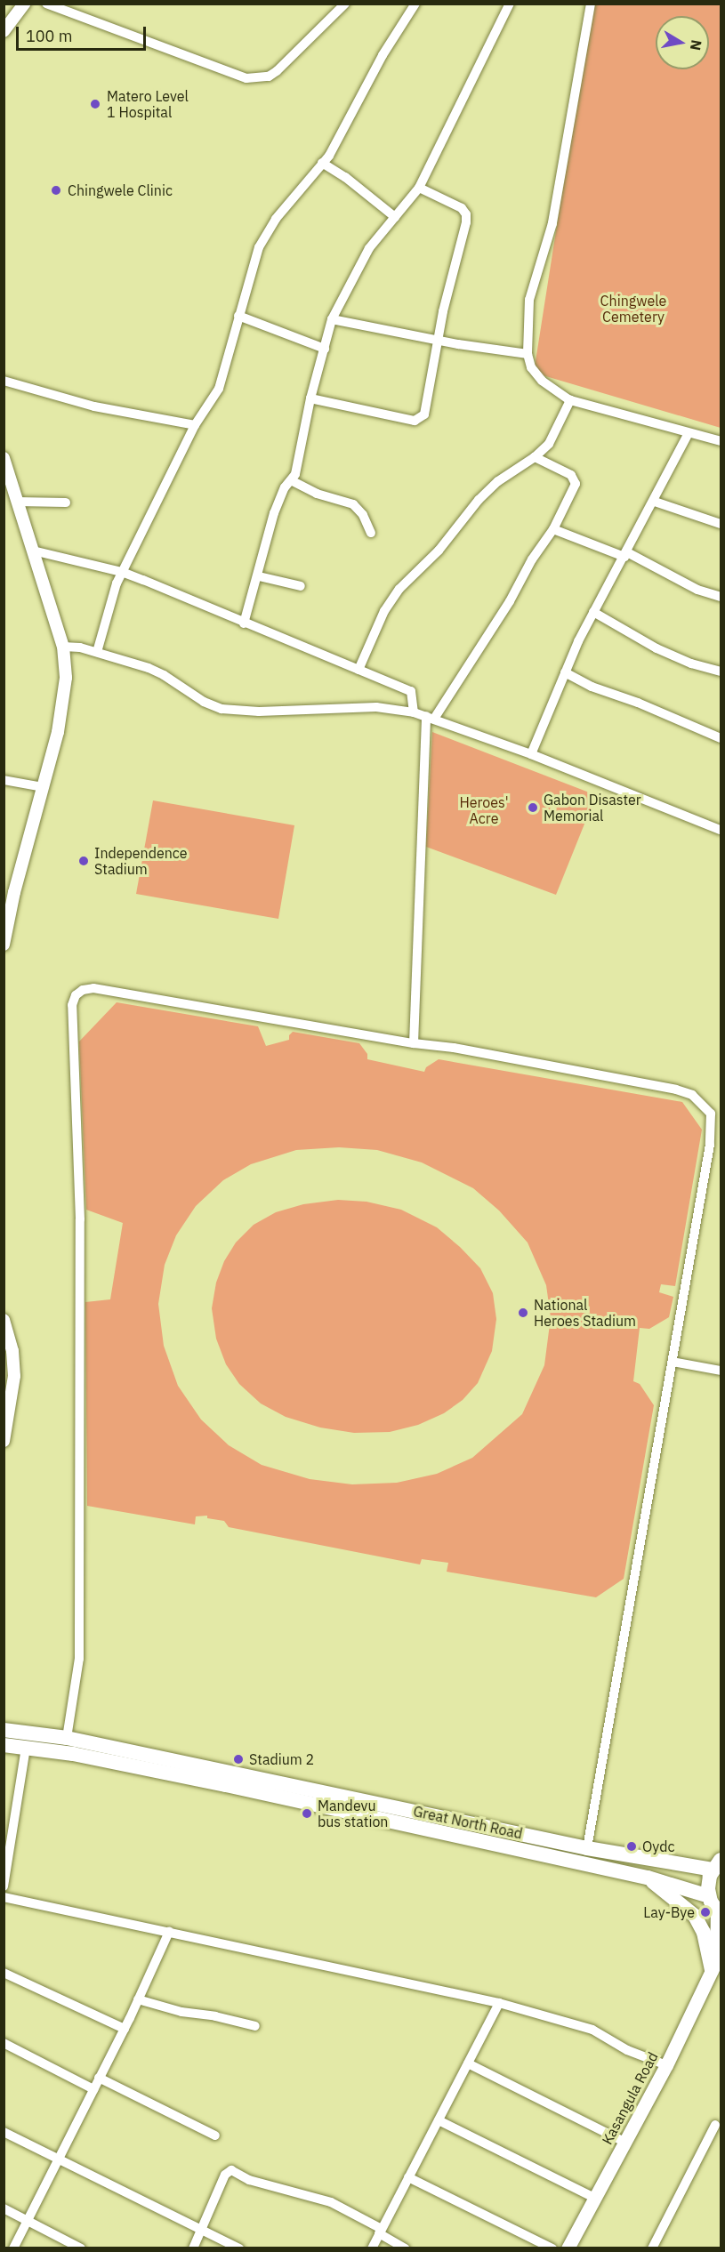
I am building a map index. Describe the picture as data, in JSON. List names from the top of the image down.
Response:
{
  "streets": {
    "main road": ["Great North Road", "Kasangula Road"]
  },
  "parks": ["Chingwele Cemetery", "Heroes' Acre"],
  "places": [
    "Matero Level 1 Hospital",
    "Chingwele Clinic",
    "Gabon Disaster Memorial",
    "Independence Stadium",
    "National Heroes Stadium",
    "Stadium 2",
    "Mandevu bus station",
    "Oydc",
    "Lay-Bye"
  ],
  "scale_bar": "100 m",
  "north": "right"
}
